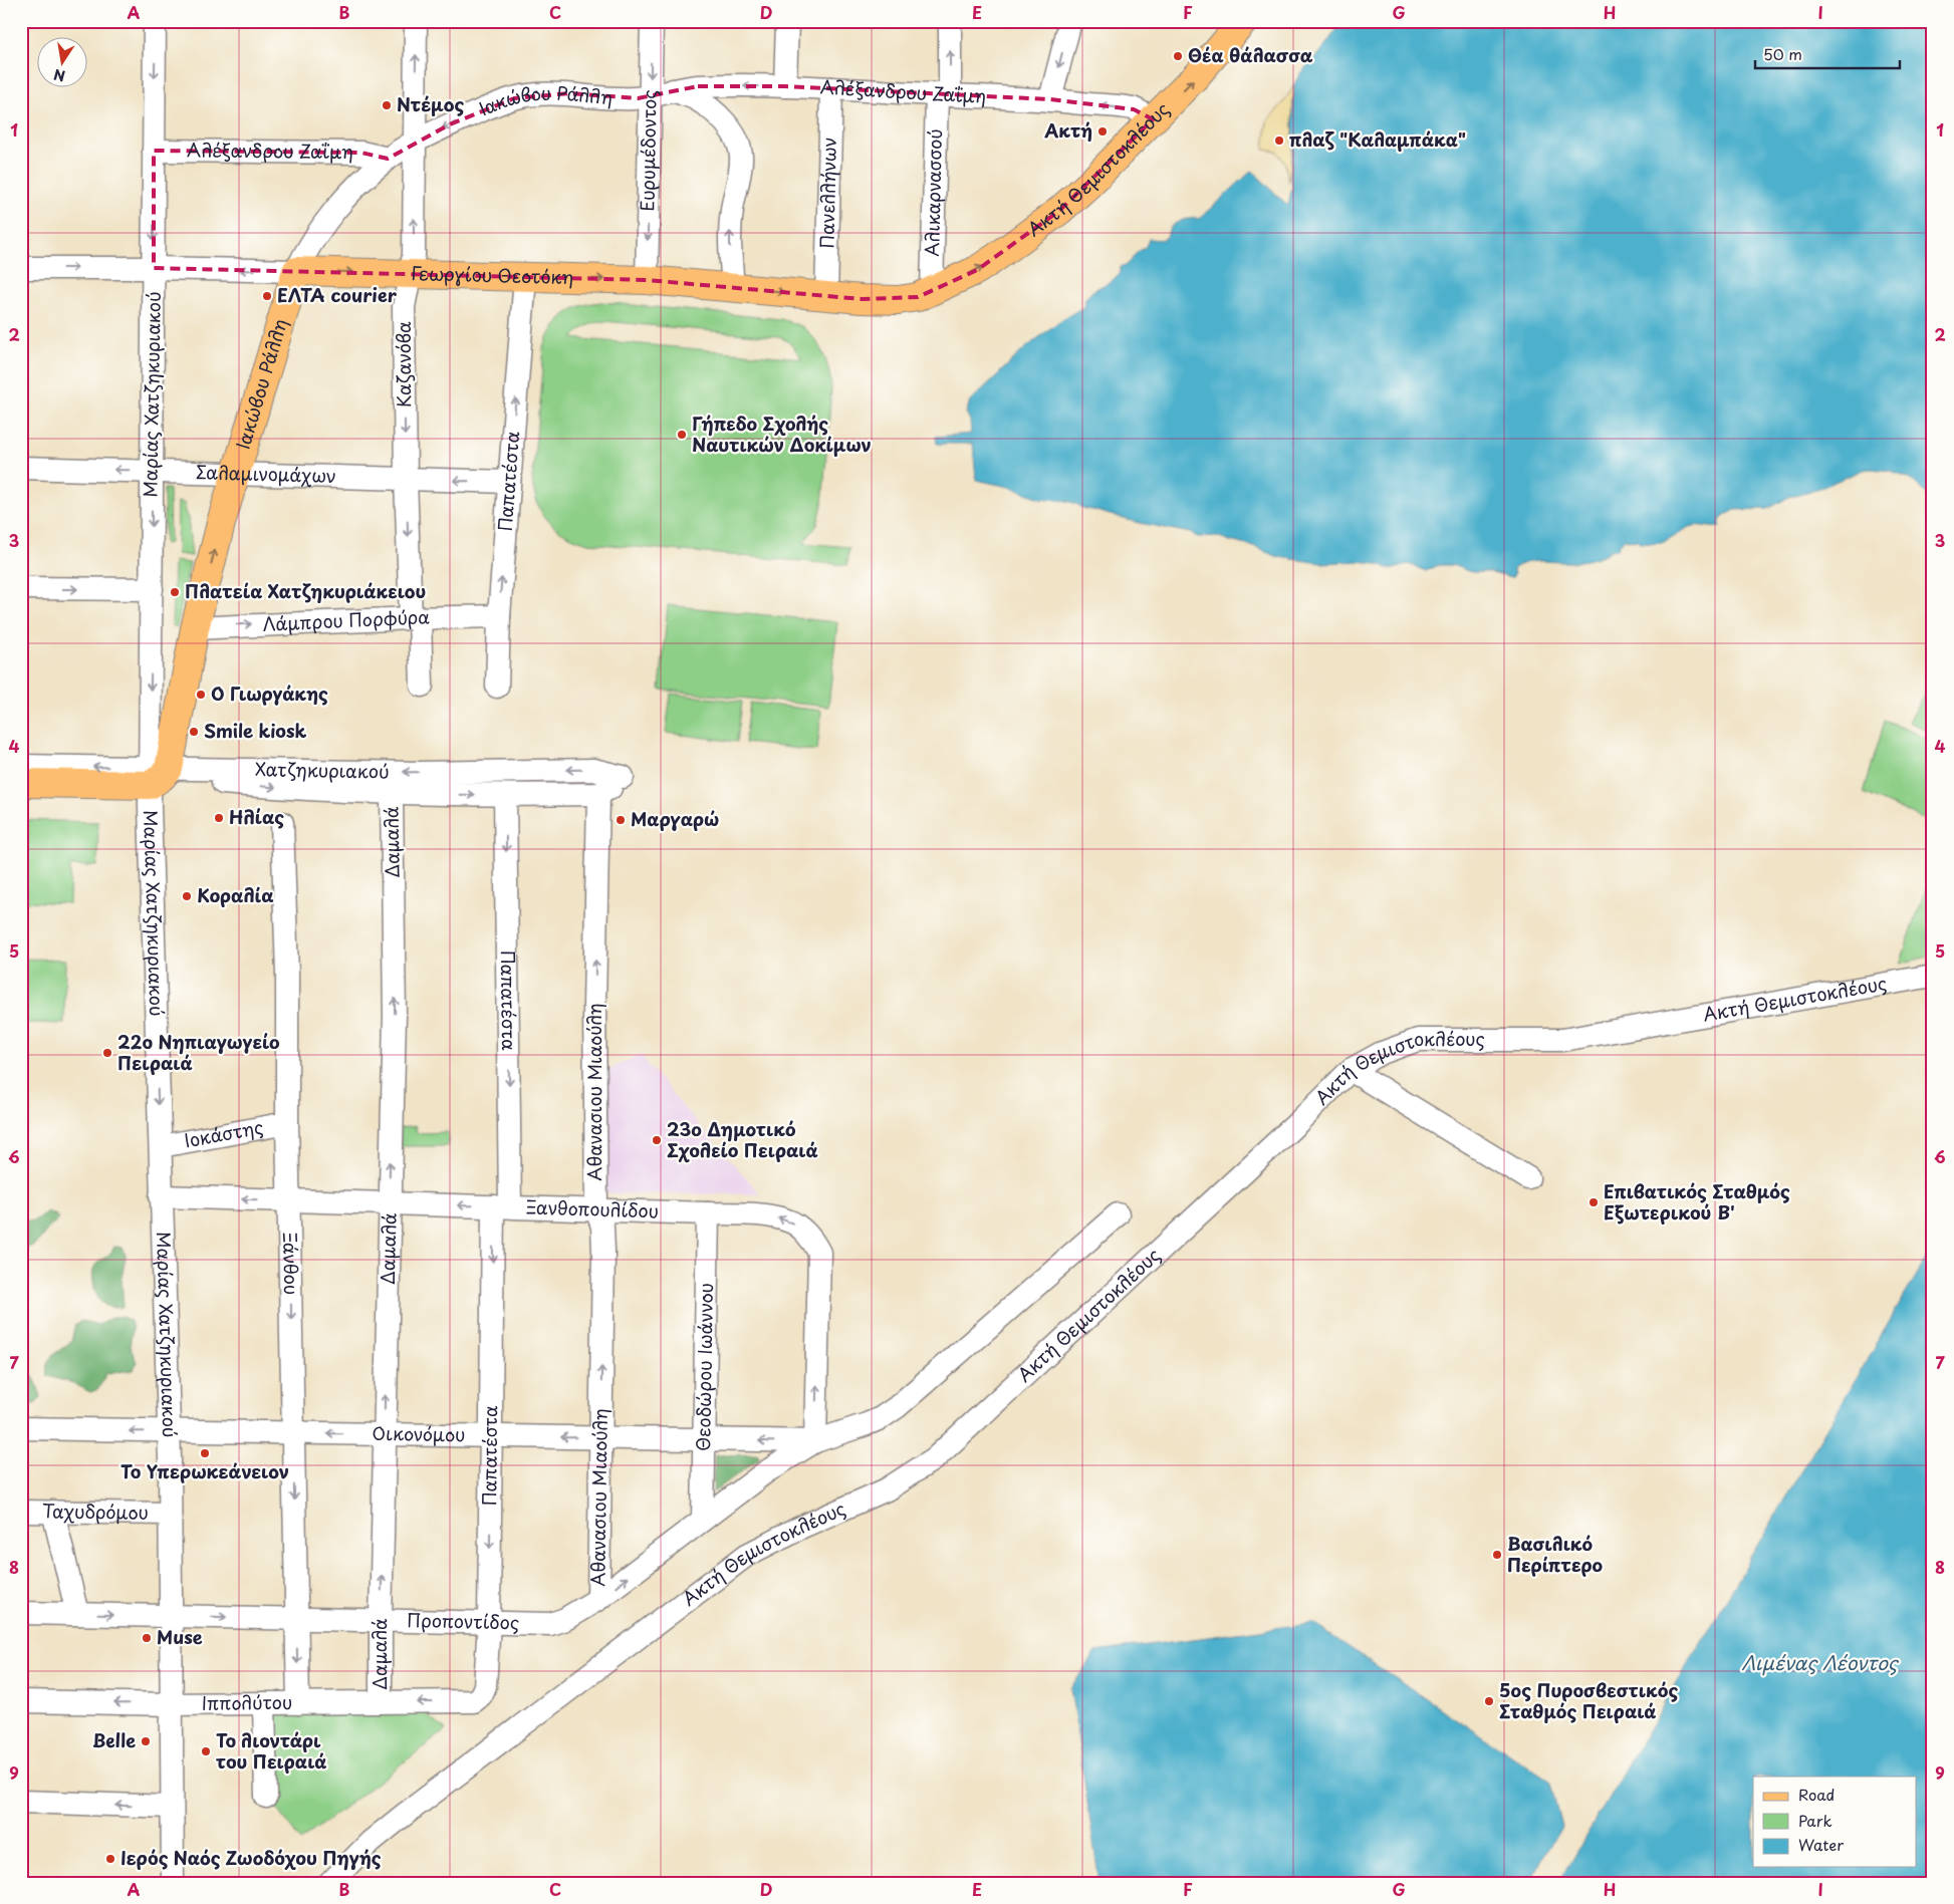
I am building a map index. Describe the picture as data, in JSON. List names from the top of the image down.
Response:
{
  "streets": {
    "main road": [
      "Ιακώβου Ράλλη",
      "Ακτή Θεμιστοκλέους",
      "Γεωργίου Θεοτόκη",
      "Χατζηκυριακού"
    ],
    "street": [
      "Αλέξανδρου Ζαΐμη",
      "Ευρυμέδοντος",
      "Πανελλήνων",
      "Αλικαρνασσού",
      "Καζανόβα",
      "Μαρίας Χατζηκυριακού",
      "Σαλαμινομάχων",
      "Παπατέστα",
      "Λάμπρου Πορφύρα",
      "Δαμαλά",
      "Αθανασιου Μιαούλη",
      "Ιοκάστης",
      "Ξανθοπουλίδου",
      "Ξάνθου",
      "Θεοδώρου Ιωάννου",
      "Οικονόμου",
      "Ταχυδρόμου",
      "Προποντίδος",
      "Ιππολύτου"
    ]
  },
  "crossings": [
    ["Αλέξανδρου Ζαΐμη", "Ιακώβου Ράλλη"],
    ["Αλέξανδρου Ζαΐμη", "Ευρυμέδοντος"],
    ["Αλέξανδρου Ζαΐμη", "Ακτή Θεμιστοκλέους"],
    ["Αλέξανδρου Ζαΐμη", "Πανελλήνων"],
    ["Αλέξανδρου Ζαΐμη", "Αλικαρνασσού"],
    ["Αλέξανδρου Ζαΐμη", "Μαρίας Χατζηκυριακού"],
    ["Ιακώβου Ράλλη", "Ευρυμέδοντος"],
    ["Ιακώβου Ράλλη", "Γεωργίου Θεοτόκη"],
    ["Ιακώβου Ράλλη", "Καζανόβα"],
    ["Ιακώβου Ράλλη", "Μαρίας Χατζηκυριακού"],
    ["Ιακώβου Ράλλη", "Σαλαμινομάχων"],
    ["Ιακώβου Ράλλη", "Λάμπρου Πορφύρα"],
    ["Ιακώβου Ράλλη", "Χατζηκυριακού"],
    ["Ευρυμέδοντος", "Γεωργίου Θεοτόκη"],
    ["Ακτή Θεμιστοκλέους", "Αλικαρνασσού"],
    ["Ακτή Θεμιστοκλέους", "Γεωργίου Θεοτόκη"],
    ["Πανελλήνων", "Γεωργίου Θεοτόκη"],
    ["Αλικαρνασσού", "Γεωργίου Θεοτόκη"],
    ["Γεωργίου Θεοτόκη", "Καζανόβα"],
    ["Γεωργίου Θεοτόκη", "Μαρίας Χατζηκυριακού"],
    ["Γεωργίου Θεοτόκη", "Παπατέστα"],
    ["Καζανόβα", "Σαλαμινομάχων"],
    ["Καζανόβα", "Λάμπρου Πορφύρα"],
    ["Μαρίας Χατζηκυριακού", "Σαλαμινομάχων"],
    ["Μαρίας Χατζηκυριακού", "Χατζηκυριακού"],
    ["Μαρίας Χατζηκυριακού", "Ιοκάστης"],
    ["Μαρίας Χατζηκυριακού", "Ξανθοπουλίδου"],
    ["Μαρίας Χατζηκυριακού", "Οικονόμου"],
    ["Μαρίας Χατζηκυριακού", "Ταχυδρόμου"],
    ["Μαρίας Χατζηκυριακού", "Προποντίδος"],
    ["Μαρίας Χατζηκυριακού", "Ιππολύτου"],
    ["Σαλαμινομάχων", "Παπατέστα"],
    ["Παπατέστα", "Λάμπρου Πορφύρα"],
    ["Παπατέστα", "Χατζηκυριακού"],
    ["Παπατέστα", "Ξανθοπουλίδου"],
    ["Παπατέστα", "Οικονόμου"],
    ["Παπατέστα", "Προποντίδος"],
    ["Παπατέστα", "Ιππολύτου"],
    ["Χατζηκυριακού", "Δαμαλά"],
    ["Χατζηκυριακού", "Αθανασιου Μιαούλη"],
    ["Δαμαλά", "Ξανθοπουλίδου"],
    ["Δαμαλά", "Οικονόμου"],
    ["Δαμαλά", "Προποντίδος"],
    ["Δαμαλά", "Ιππολύτου"],
    ["Αθανασιου Μιαούλη", "Ξανθοπουλίδου"],
    ["Αθανασιου Μιαούλη", "Οικονόμου"],
    ["Αθανασιου Μιαούλη", "Προποντίδος"],
    ["Ιοκάστης", "Ξάνθου"],
    ["Ξανθοπουλίδου", "Ξάνθου"],
    ["Ξανθοπουλίδου", "Θεοδώρου Ιωάννου"],
    ["Ξανθοπουλίδου", "Οικονόμου"],
    ["Ξανθοπουλίδου", "Προποντίδος"],
    ["Ξάνθου", "Οικονόμου"],
    ["Ξάνθου", "Προποντίδος"],
    ["Ξάνθου", "Ιππολύτου"],
    ["Θεοδώρου Ιωάννου", "Οικονόμου"],
    ["Θεοδώρου Ιωάννου", "Προποντίδος"],
    ["Οικονόμου", "Προποντίδος"]
  ],
  "one_way": [
    "Ευρυμέδοντος",
    "Μαρίας Χατζηκυριακού",
    "Λάμπρου Πορφύρα",
    "Δαμαλά",
    "Αθανασιου Μιαούλη",
    "Ξάνθου",
    "Οικονόμου",
    "Προποντίδος"
  ],
  "water": ["Λιμένας Λέοντος"],
  "places": [
    "Θέα θάλασσα",
    "Ντέμος",
    "Ακτή",
    "πλαζ \"Καλαμπάκα\"",
    "ΕΛΤΑ courier",
    "Γήπεδο Σχολής Ναυτικών Δοκίμων",
    "Πλατεία Χατζηκυριάκειου",
    "Ο Γιωργάκης",
    "Smile kiosk",
    "Ηλίας",
    "Μαργαρώ",
    "Κοραλία",
    "22ο Νηπιαγωγείο Πειραιά",
    "23ο Δημοτικό Σχολείο Πειραιά",
    "Επιβατικός Σταθμός Εξωτερικού Β'",
    "Το Υπερωκεάνειον",
    "Βασιλικό Περίπτερο",
    "Muse",
    "5ος Πυροσβεστικός Σταθμός Πειραιά",
    "Belle",
    "Το λιοντάρι του Πειραιά",
    "Ιερός Ναός Ζωοδόχου Πηγής"
  ],
  "legend": ["Road", "Park", "Water"],
  "scale_bar": "50 m",
  "north": "bottom",
  "grid": {
    "columns": [
      "A",
      "B",
      "C",
      "D",
      "E",
      "F",
      "G",
      "H",
      "I"
    ],
    "rows": [
      "1",
      "2",
      "3",
      "4",
      "5",
      "6",
      "7",
      "8",
      "9"
    ]
  }
}
